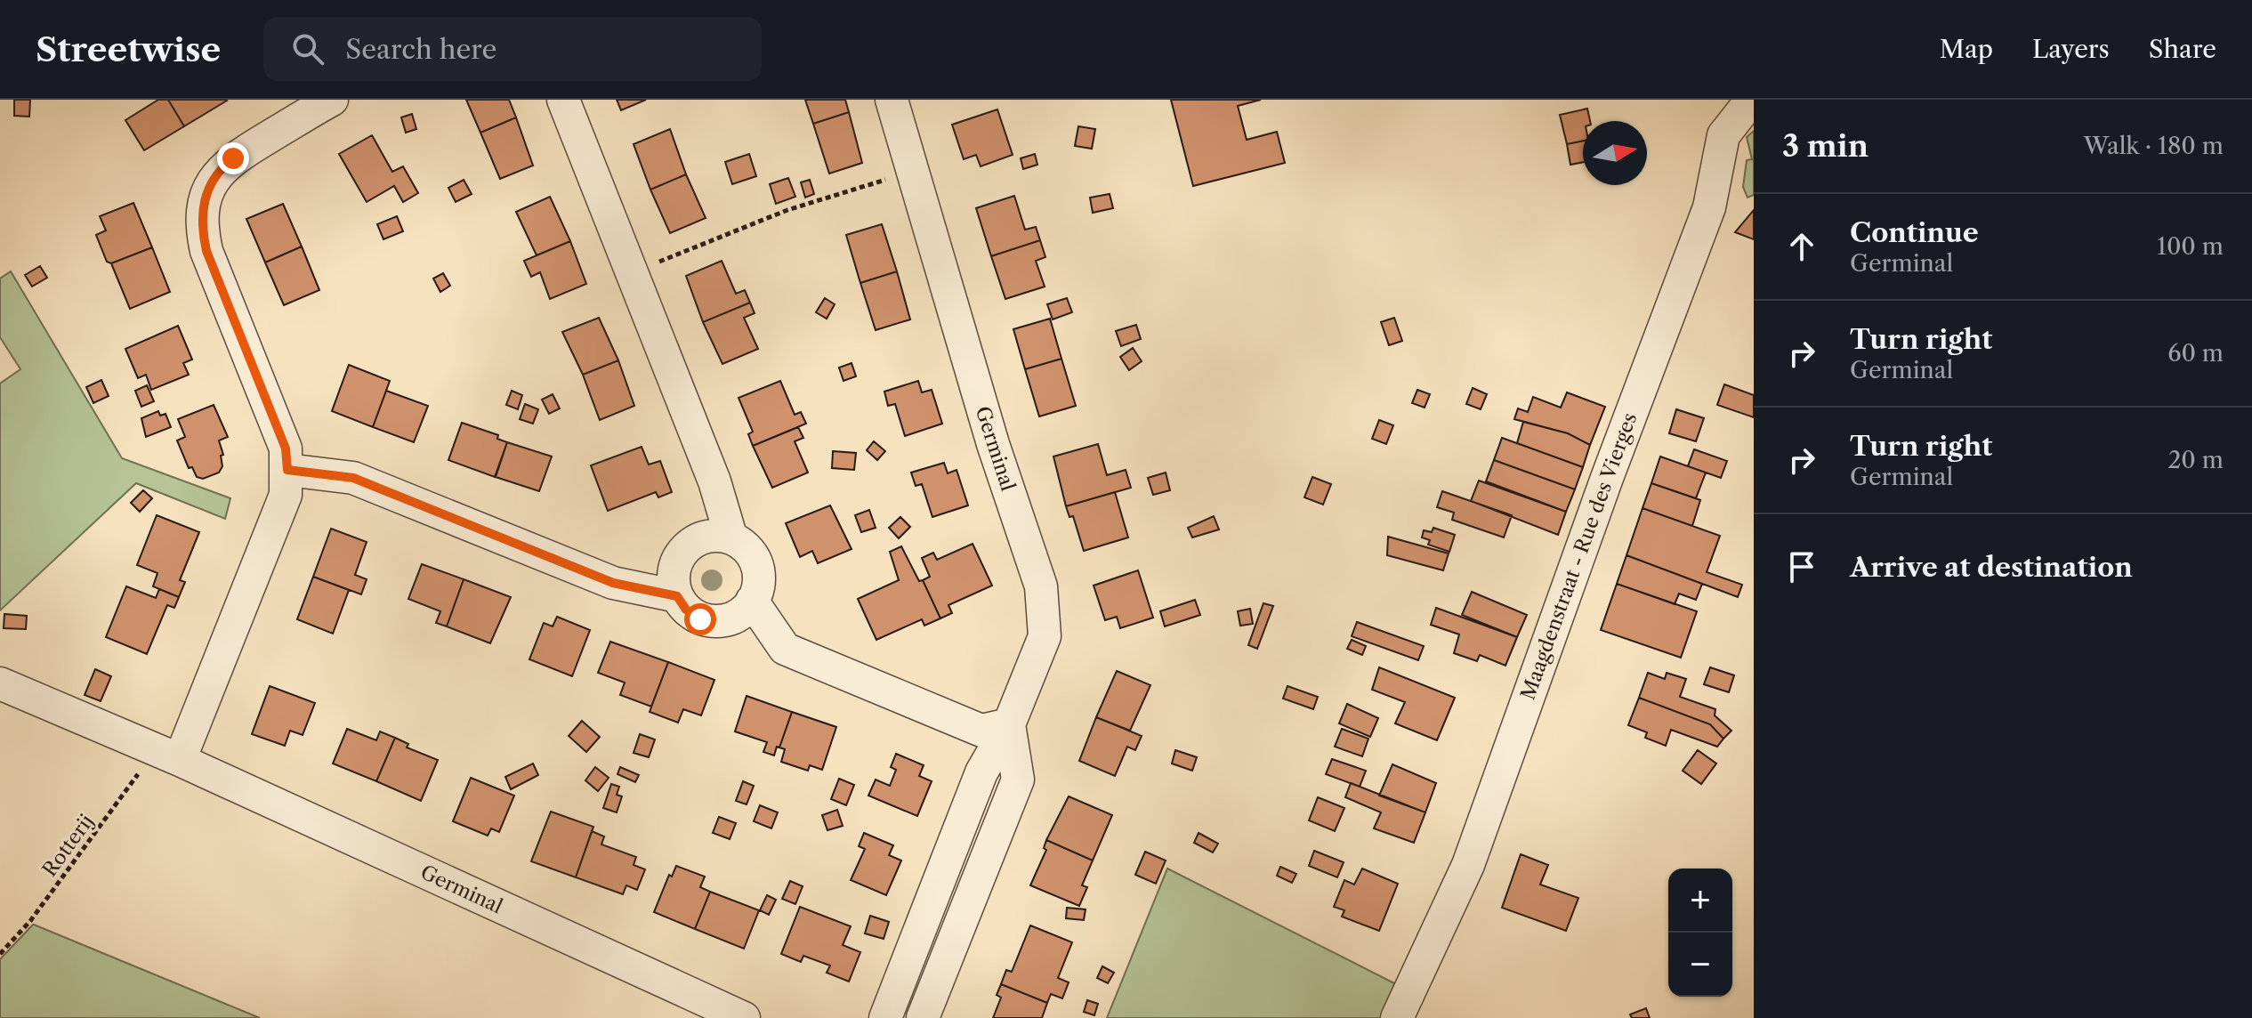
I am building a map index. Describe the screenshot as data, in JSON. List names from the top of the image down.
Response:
{
  "streets": {
    "street": ["Germinal", "Maagdenstraat - Rue des Vierges"],
    "path": ["Rotterij"]
  },
  "crossings": [
    ["Germinal", "Rotterij"]
  ],
  "north": "right",
  "page": {
    "header": "Streetwise",
    "search": "Search here",
    "nav": ["Map", "Layers", "Share"],
    "heading": ["3 min", "Walk · 180 m"],
    "list": [
      ["Continue", "Germinal", "100 m"],
      ["Turn right", "Germinal", "60 m"],
      ["Turn right", "Germinal", "20 m"],
      "Arrive at destination"
    ],
    "map_buttons": ["+", "−"]
  }
}
